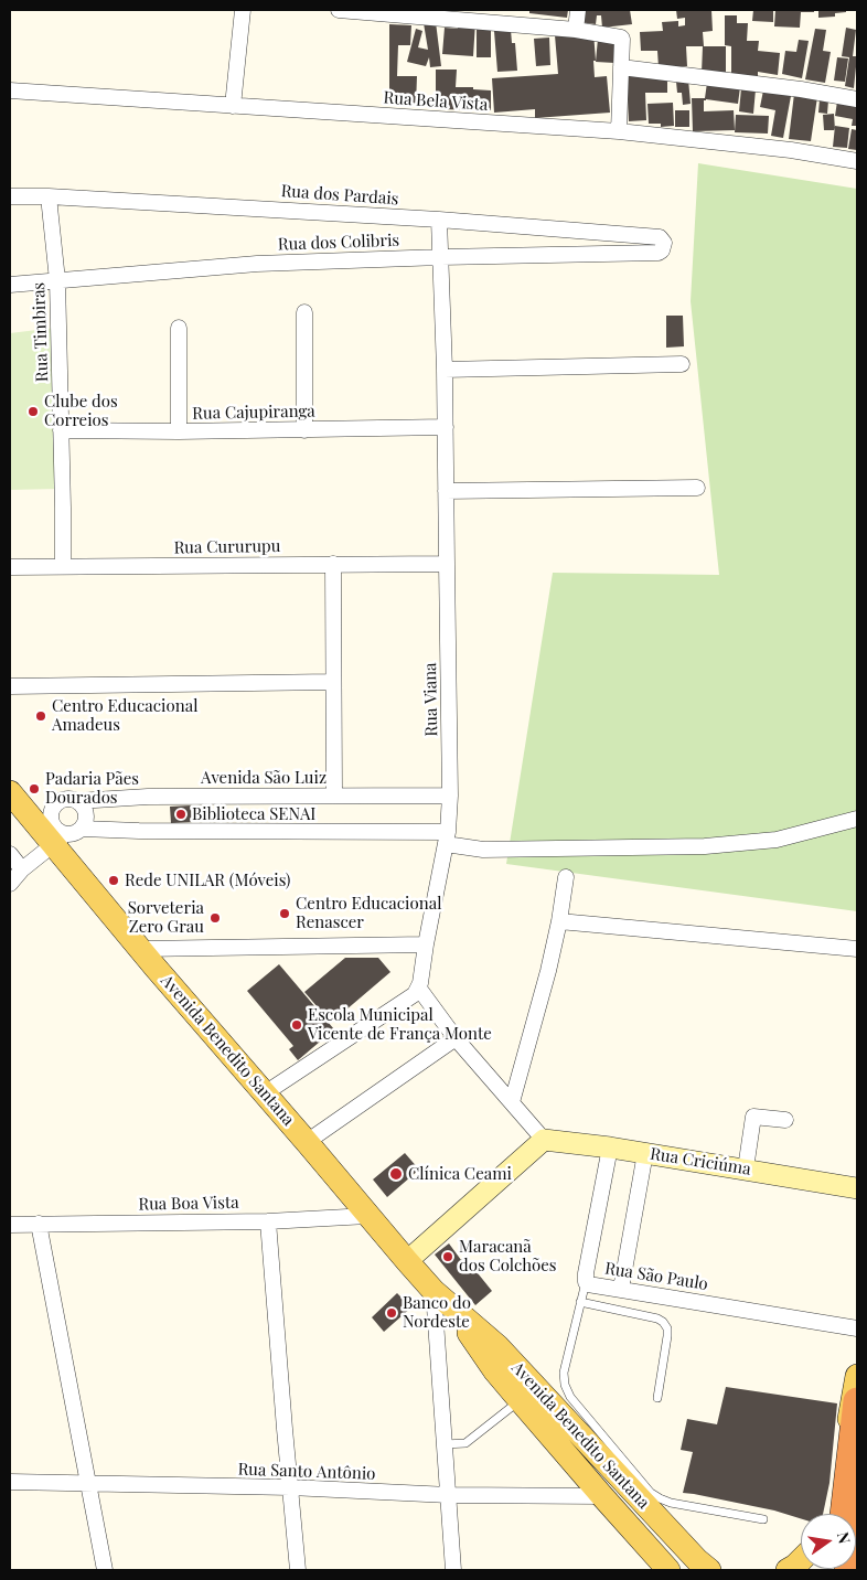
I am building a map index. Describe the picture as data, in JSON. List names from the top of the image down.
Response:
{
  "streets": {
    "main road": ["Avenida Benedito Santana"],
    "street": [
      "Rua Bela Vista",
      "Rua dos Pardais",
      "Rua dos Colibris",
      "Rua Timbiras",
      "Rua Cajupiranga",
      "Rua Cururupu",
      "Rua Viana",
      "Avenida São Luiz",
      "Rua Criciúma",
      "Rua Boa Vista",
      "Rua São Paulo",
      "Rua Santo Antônio"
    ]
  },
  "crossings": [
    ["Rua dos Pardais", "Rua dos Colibris"],
    ["Rua dos Pardais", "Rua Timbiras"],
    ["Rua dos Pardais", "Rua Viana"],
    ["Rua dos Colibris", "Rua Timbiras"],
    ["Rua dos Colibris", "Rua Viana"],
    ["Rua Timbiras", "Rua Cajupiranga"],
    ["Rua Timbiras", "Rua Cururupu"],
    ["Rua Cajupiranga", "Rua Viana"],
    ["Rua Cururupu", "Rua Viana"],
    ["Rua Viana", "Avenida São Luiz"],
    ["Avenida São Luiz", "Avenida Benedito Santana"],
    ["Avenida Benedito Santana", "Rua Boa Vista"],
    ["Avenida Benedito Santana", "Rua Santo Antônio"],
    ["Rua Criciúma", "Rua São Paulo"]
  ],
  "places": [
    "Clube dos Correios",
    "Centro Educacional Amadeus",
    "Padaria Pães Dourados",
    "Biblioteca SENAI",
    "Rede UNILAR (Móveis)",
    "Centro Educacional Renascer",
    "Sorveteria Zero Grau",
    "Escola Municipal Vicente de França Monte",
    "Clínica Ceami",
    "Maracanã dos Colchões",
    "Banco do Nordeste"
  ],
  "north": "right"
}
